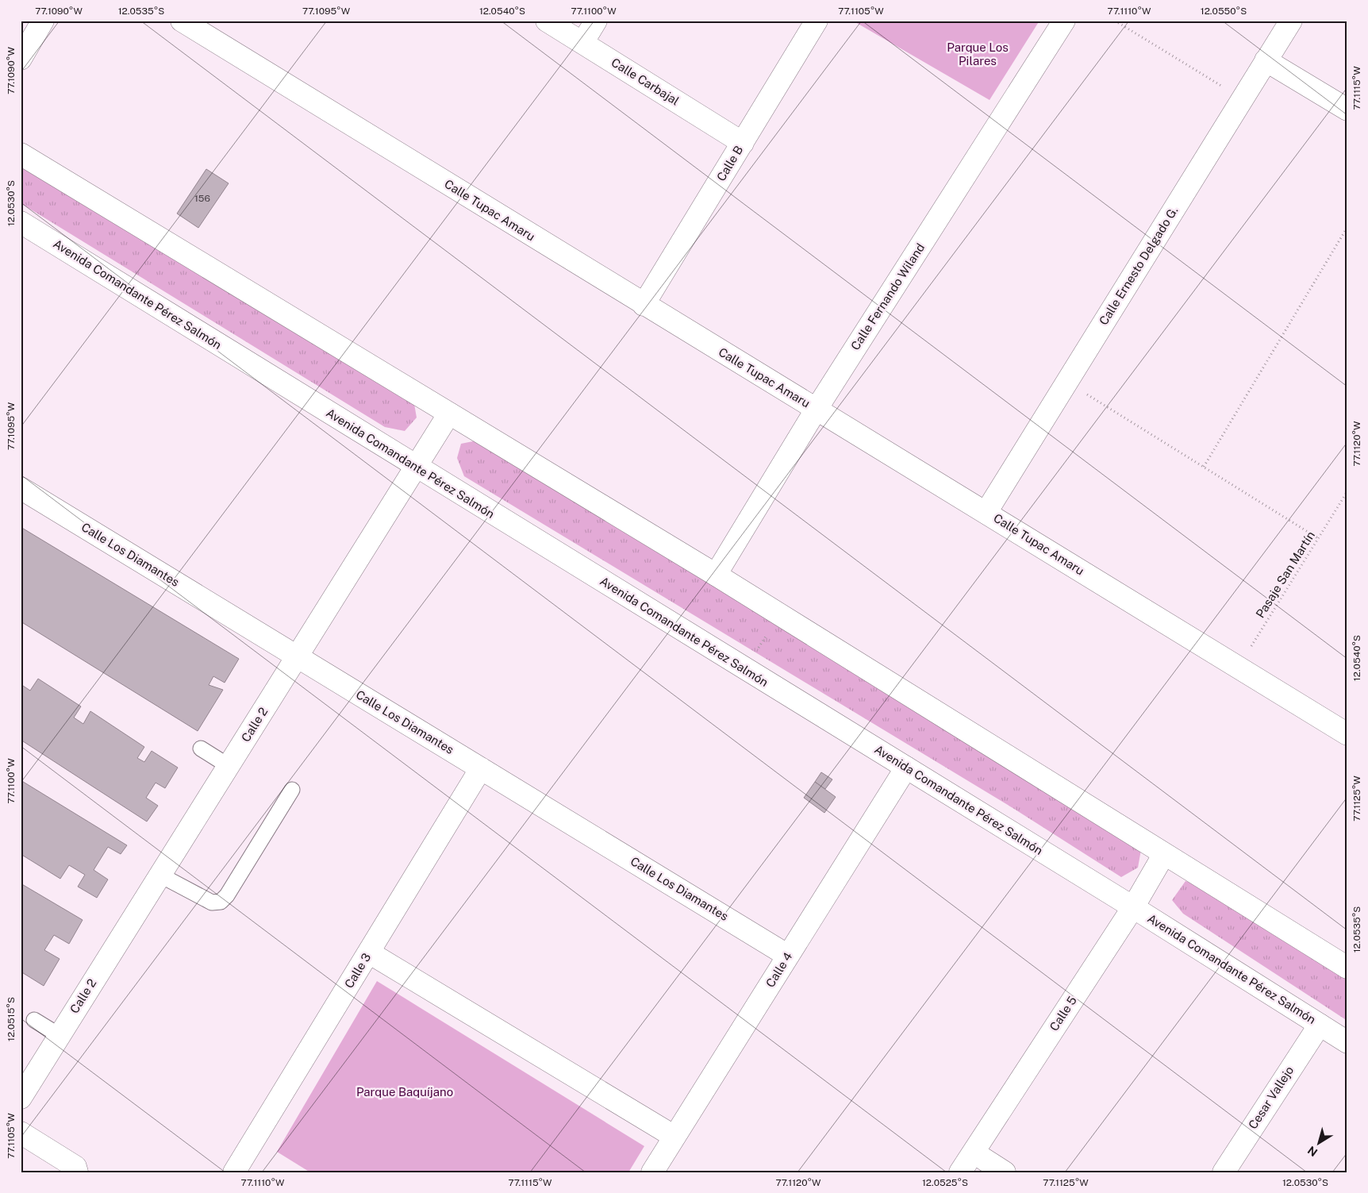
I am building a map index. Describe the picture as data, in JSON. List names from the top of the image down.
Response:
{
  "streets": {
    "street": [
      "Calle Carbajal",
      "Calle B",
      "Calle Tupac Amaru",
      "Calle Ernesto Delgado G.",
      "Avenida Comandante Pérez Salmón",
      "Calle Fernando Wiland",
      "Calle Los Diamantes",
      "Calle 2",
      "Calle 4",
      "Calle 3",
      "Calle 5",
      "Cesar Vallejo"
    ],
    "path": ["Pasaje San Martín"]
  },
  "crossings": [
    ["Calle Carbajal", "Calle B"],
    ["Calle B", "Calle Tupac Amaru"],
    ["Calle Tupac Amaru", "Calle Ernesto Delgado G."],
    ["Calle Tupac Amaru", "Calle Fernando Wiland"],
    ["Calle Tupac Amaru", "Pasaje San Martín"],
    ["Avenida Comandante Pérez Salmón", "Calle 2"],
    ["Avenida Comandante Pérez Salmón", "Calle 4"],
    ["Avenida Comandante Pérez Salmón", "Calle 5"],
    ["Avenida Comandante Pérez Salmón", "Cesar Vallejo"],
    ["Calle Los Diamantes", "Calle 2"],
    ["Calle Los Diamantes", "Calle 4"],
    ["Calle Los Diamantes", "Calle 3"]
  ],
  "parks": ["Parque Los Pilares", "Parque Baquíjano"],
  "house_numbers": ["156"],
  "north": "bottom left",
  "coordinates": [
    "77.1090°W",
    "12.0535°S",
    "77.1095°W",
    "12.0540°S",
    "77.1100°W",
    "77.1105°W",
    "77.1110°W",
    "12.0550°S",
    "77.1115°W",
    "12.0530°S",
    "77.1120°W",
    "77.1125°W",
    "12.0515°S",
    "12.0525°S"
  ]
}
